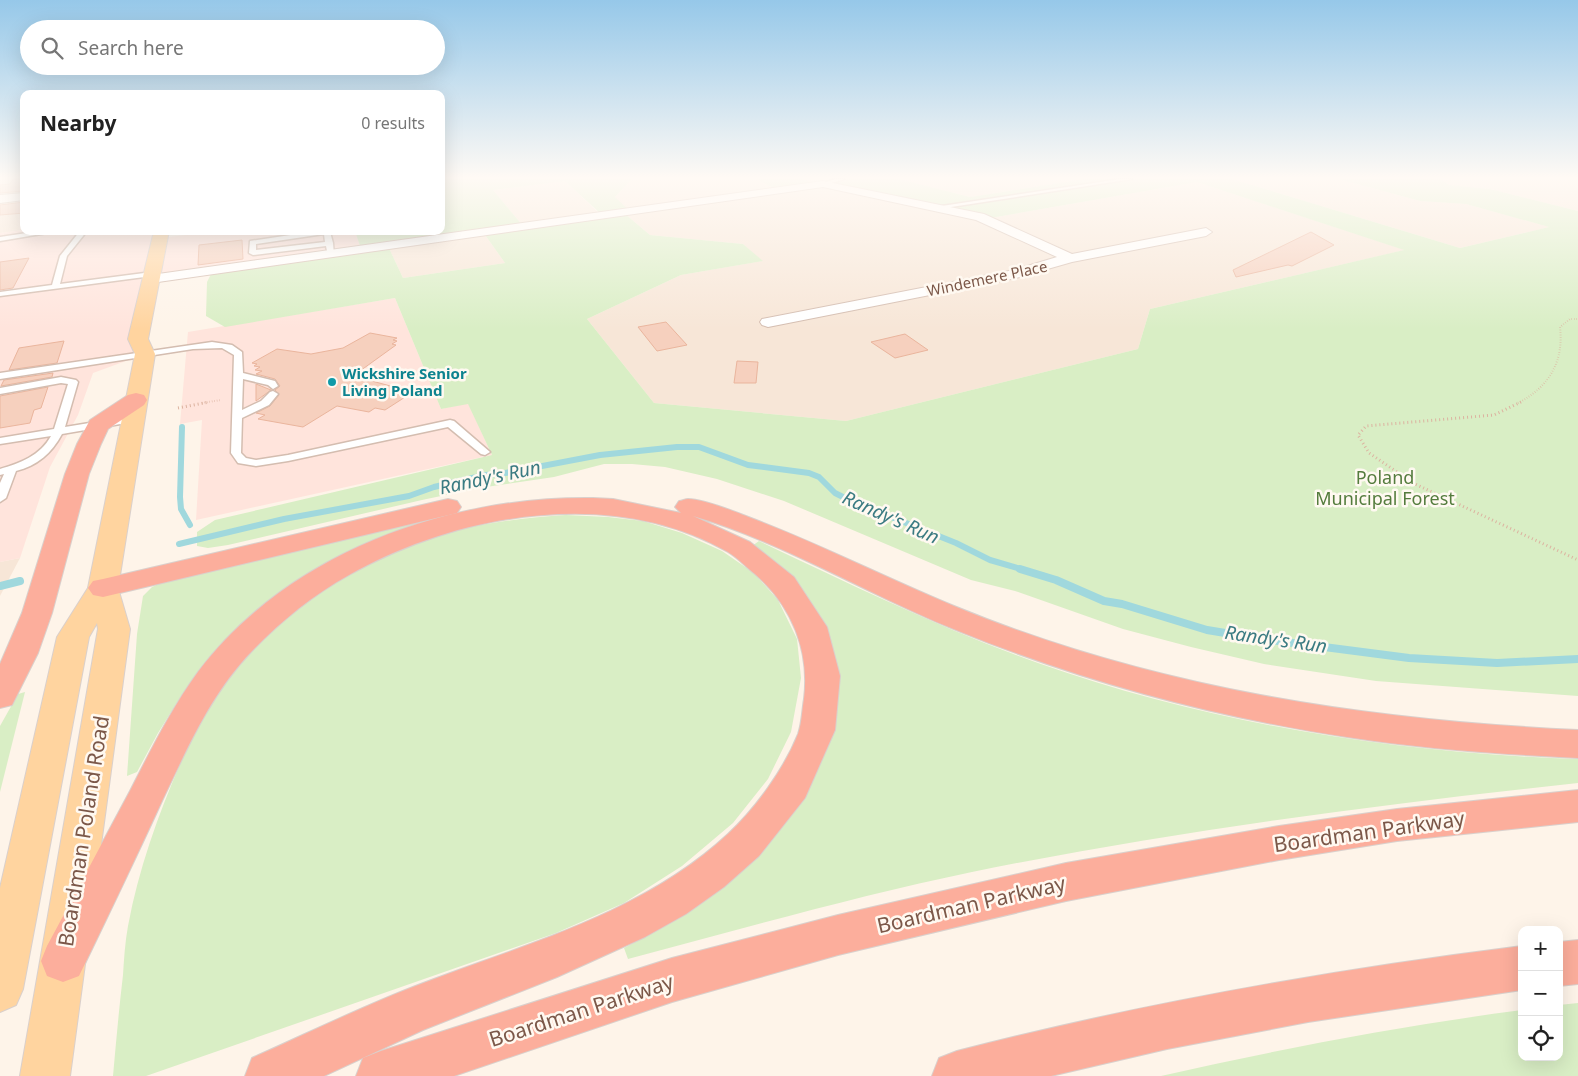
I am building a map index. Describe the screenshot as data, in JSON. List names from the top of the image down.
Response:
{
  "streets": {
    "highway": ["Boardman Parkway"],
    "main road": ["Boardman Poland Road"],
    "street": ["Windemere Place"]
  },
  "water": ["Randy's Run"],
  "parks": ["Poland Municipal Forest"],
  "places": ["Wickshire Senior Living Poland"],
  "page": {
    "search": "Search here",
    "heading": ["Nearby", "0 results"],
    "map_buttons": ["+", "−"]
  }
}
